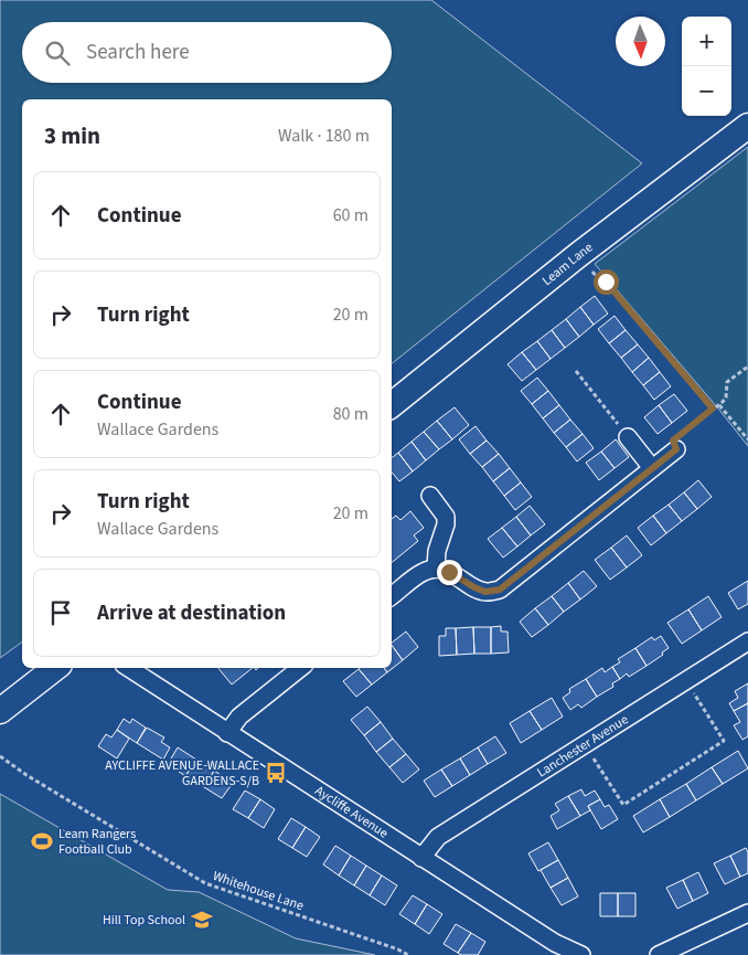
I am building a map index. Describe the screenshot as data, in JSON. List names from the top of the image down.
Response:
{
  "streets": {
    "main road": ["Leam Lane"],
    "street": ["Lanchester Avenue", "Aycliffe Avenue"],
    "path": ["Whitehouse Lane"]
  },
  "crossings": [
    ["Lanchester Avenue", "Aycliffe Avenue"]
  ],
  "places": {
    "bus stop": ["AYCLIFFE AVENUE-WALLACE GARDENS-S/B"],
    "sports": ["Leam Rangers Football Club"],
    "school or university": ["Hill Top School"]
  },
  "north": "bottom",
  "page": {
    "map_buttons": ["+", "−"],
    "search": "Search here",
    "heading": ["3 min", "Walk · 180 m"],
    "list": [
      ["Continue", "60 m"],
      ["Turn right", "20 m"],
      ["Continue", "Wallace Gardens", "80 m"],
      ["Turn right", "Wallace Gardens", "20 m"],
      "Arrive at destination"
    ]
  }
}
